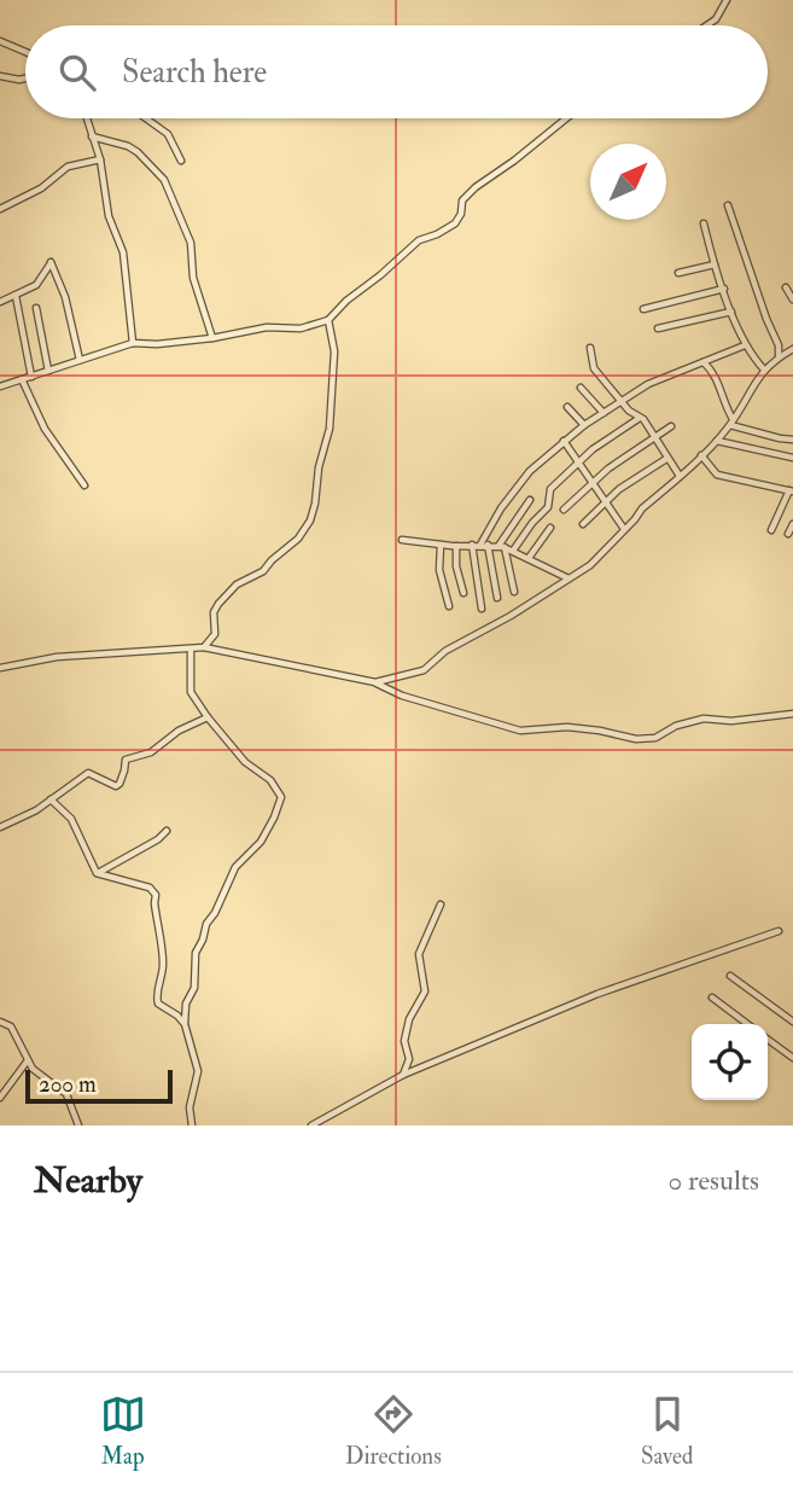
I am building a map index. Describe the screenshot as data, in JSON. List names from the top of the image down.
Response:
{
  "scale_bar": "200 m",
  "north": "top right",
  "page": {
    "search": "Search here",
    "scale": "200 m",
    "heading": ["Nearby", "0 results"],
    "nav": ["Map", "Directions", "Saved"]
  }
}
